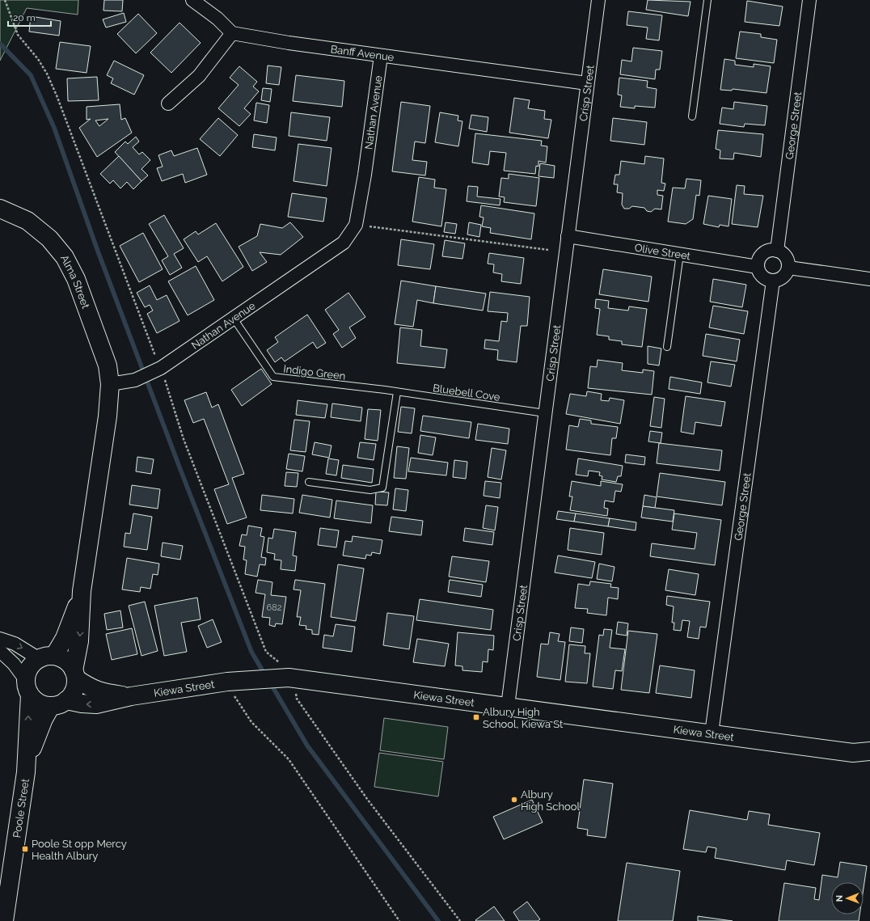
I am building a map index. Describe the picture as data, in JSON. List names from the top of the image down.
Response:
{
  "streets": {
    "street": [
      "Banff Avenue",
      "Crisp Street",
      "Nathan Avenue",
      "George Street",
      "Olive Street",
      "Alma Street",
      "Kiewa Street",
      "Poole Street"
    ],
    "lane": ["Indigo Green", "Bluebell Cove"]
  },
  "crossings": [
    ["Banff Avenue", "Crisp Street"],
    ["Banff Avenue", "Nathan Avenue"],
    ["Crisp Street", "Olive Street"],
    ["Crisp Street", "Bluebell Cove"],
    ["Crisp Street", "Kiewa Street"],
    ["Nathan Avenue", "Alma Street"],
    ["Nathan Avenue", "Indigo Green"],
    ["George Street", "Olive Street"],
    ["George Street", "Kiewa Street"],
    ["Indigo Green", "Bluebell Cove"],
    ["Kiewa Street", "Poole Street"]
  ],
  "places": {
    "transit": ["Albury High School, Kiewa St", "Poole St opp Mercy Health Albury"],
    "other": ["Albury High School"]
  },
  "house_numbers": ["682"],
  "scale_bar": "20 m",
  "north": "left"
}
